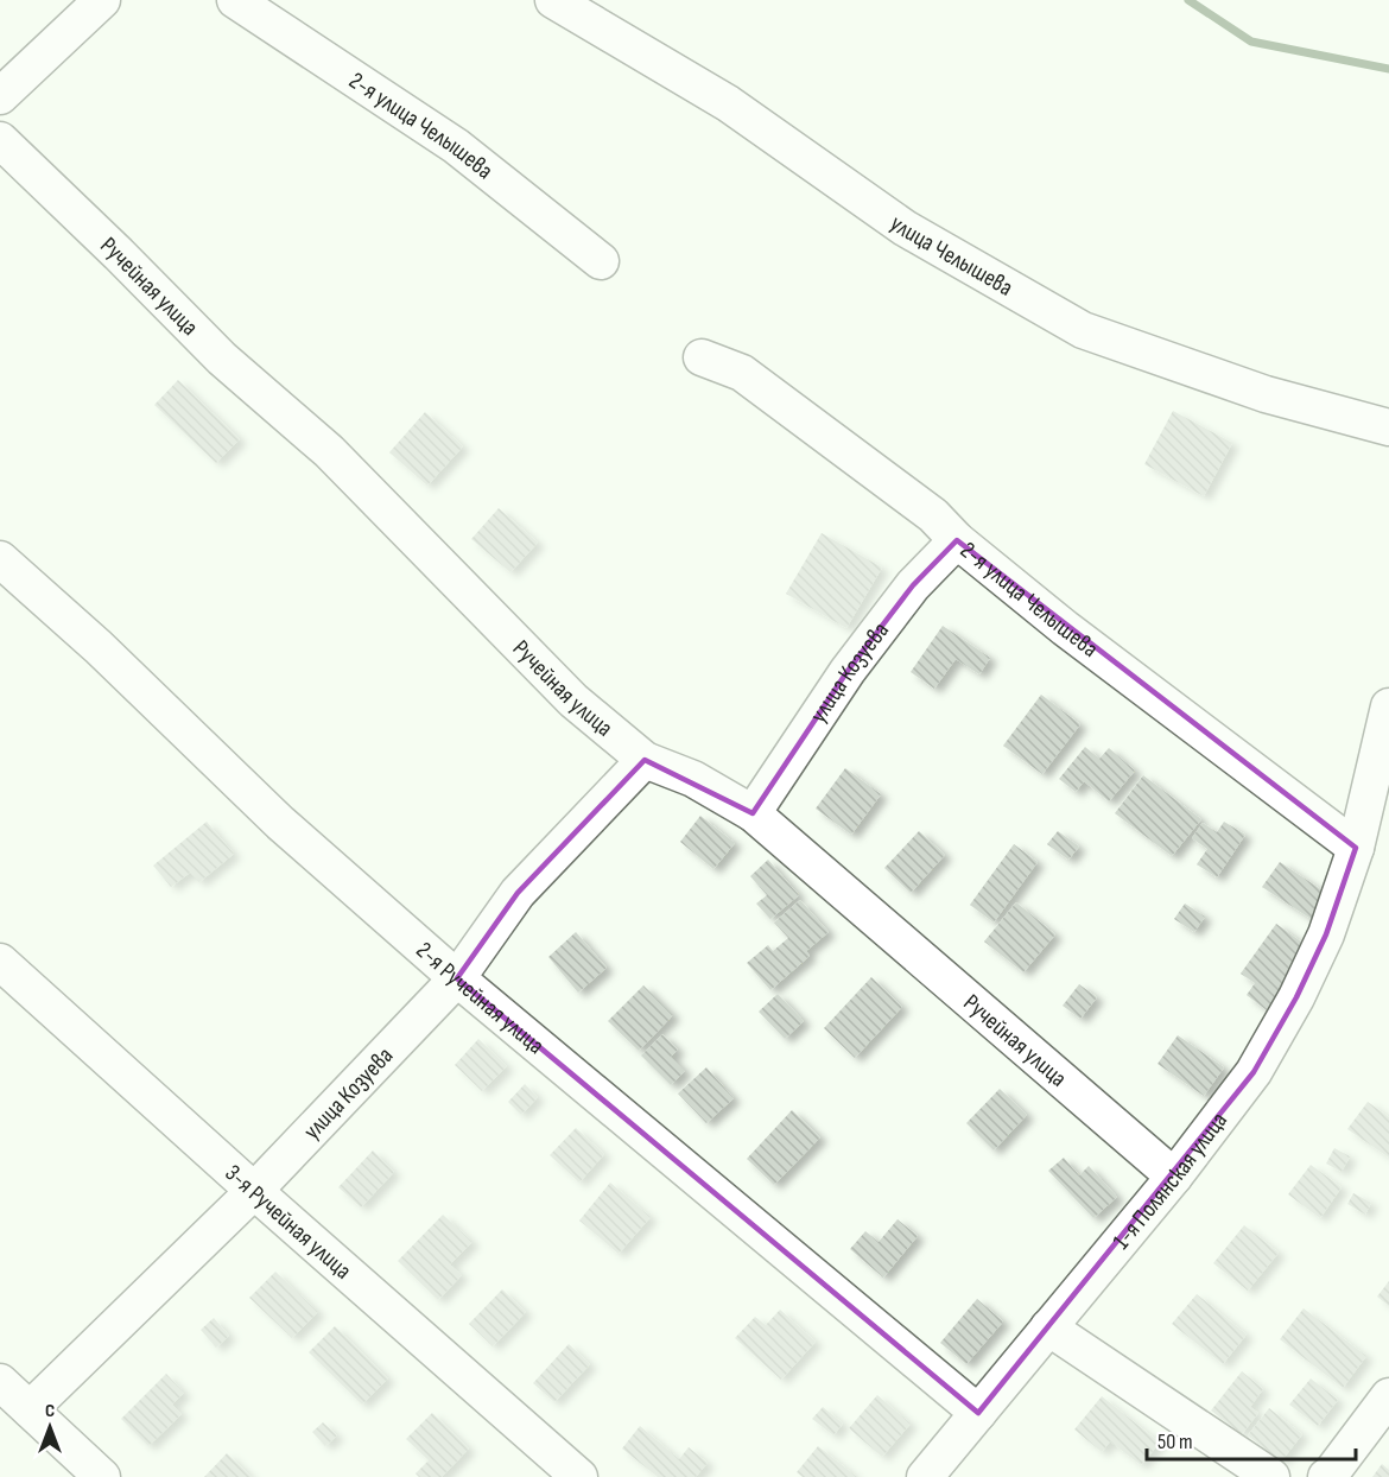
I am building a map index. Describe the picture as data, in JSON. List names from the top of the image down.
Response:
{
  "streets": {
    "street": [
      "2-я улица Челышева",
      "улица Челышева",
      "Ручейная улица",
      "улица Козуева",
      "2-я Ручейная улица",
      "1-я Полянская улица",
      "3-я Ручейная улица"
    ]
  },
  "crossings": [
    ["2-я улица Челышева", "улица Козуева"],
    ["2-я улица Челышева", "1-я Полянская улица"],
    ["Ручейная улица", "улица Козуева"],
    ["Ручейная улица", "1-я Полянская улица"],
    ["улица Козуева", "2-я Ручейная улица"],
    ["улица Козуева", "3-я Ручейная улица"],
    ["2-я Ручейная улица", "1-я Полянская улица"]
  ],
  "scale_bar": "50 m",
  "north": "top"
}
